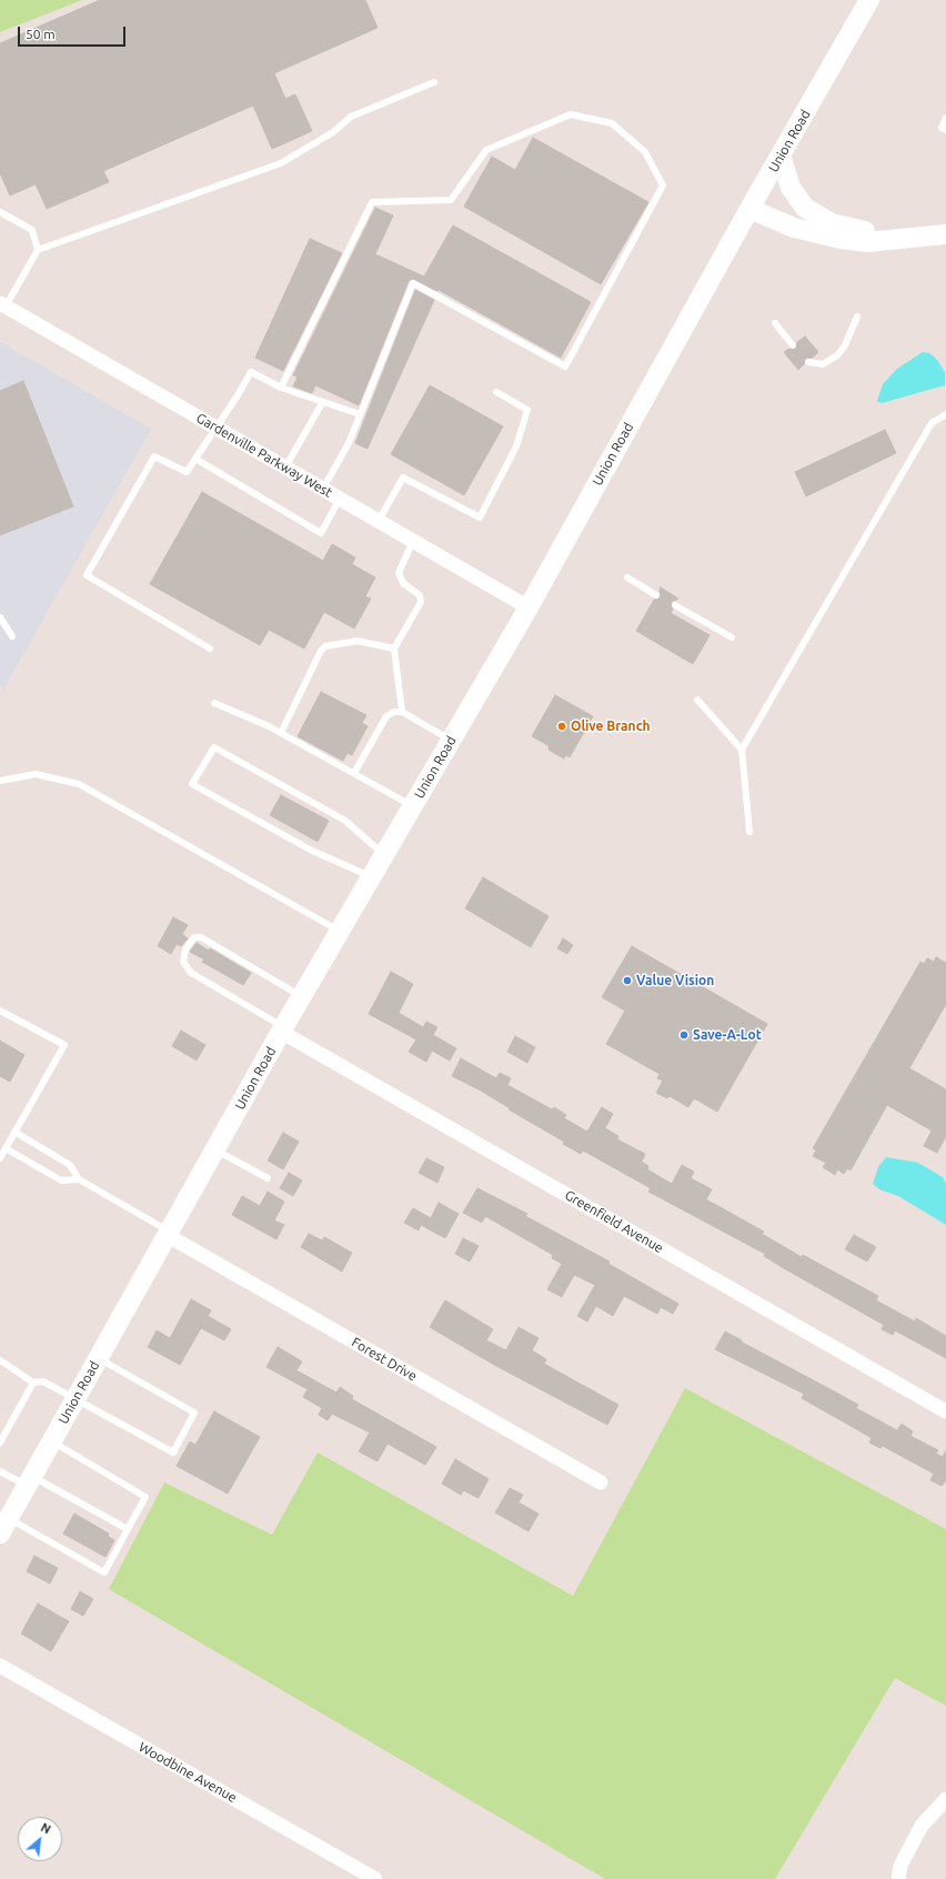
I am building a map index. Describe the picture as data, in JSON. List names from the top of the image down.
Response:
{
  "streets": {
    "main road": ["Union Road"],
    "street": [
      "Gardenville Parkway West",
      "Greenfield Avenue",
      "Forest Drive",
      "Woodbine Avenue"
    ]
  },
  "crossings": [
    ["Union Road", "Gardenville Parkway West"],
    ["Union Road", "Greenfield Avenue"],
    ["Union Road", "Forest Drive"]
  ],
  "places": ["Olive Branch", "Value Vision", "Save-A-Lot"],
  "scale_bar": "50 m",
  "north": "top right"
}
